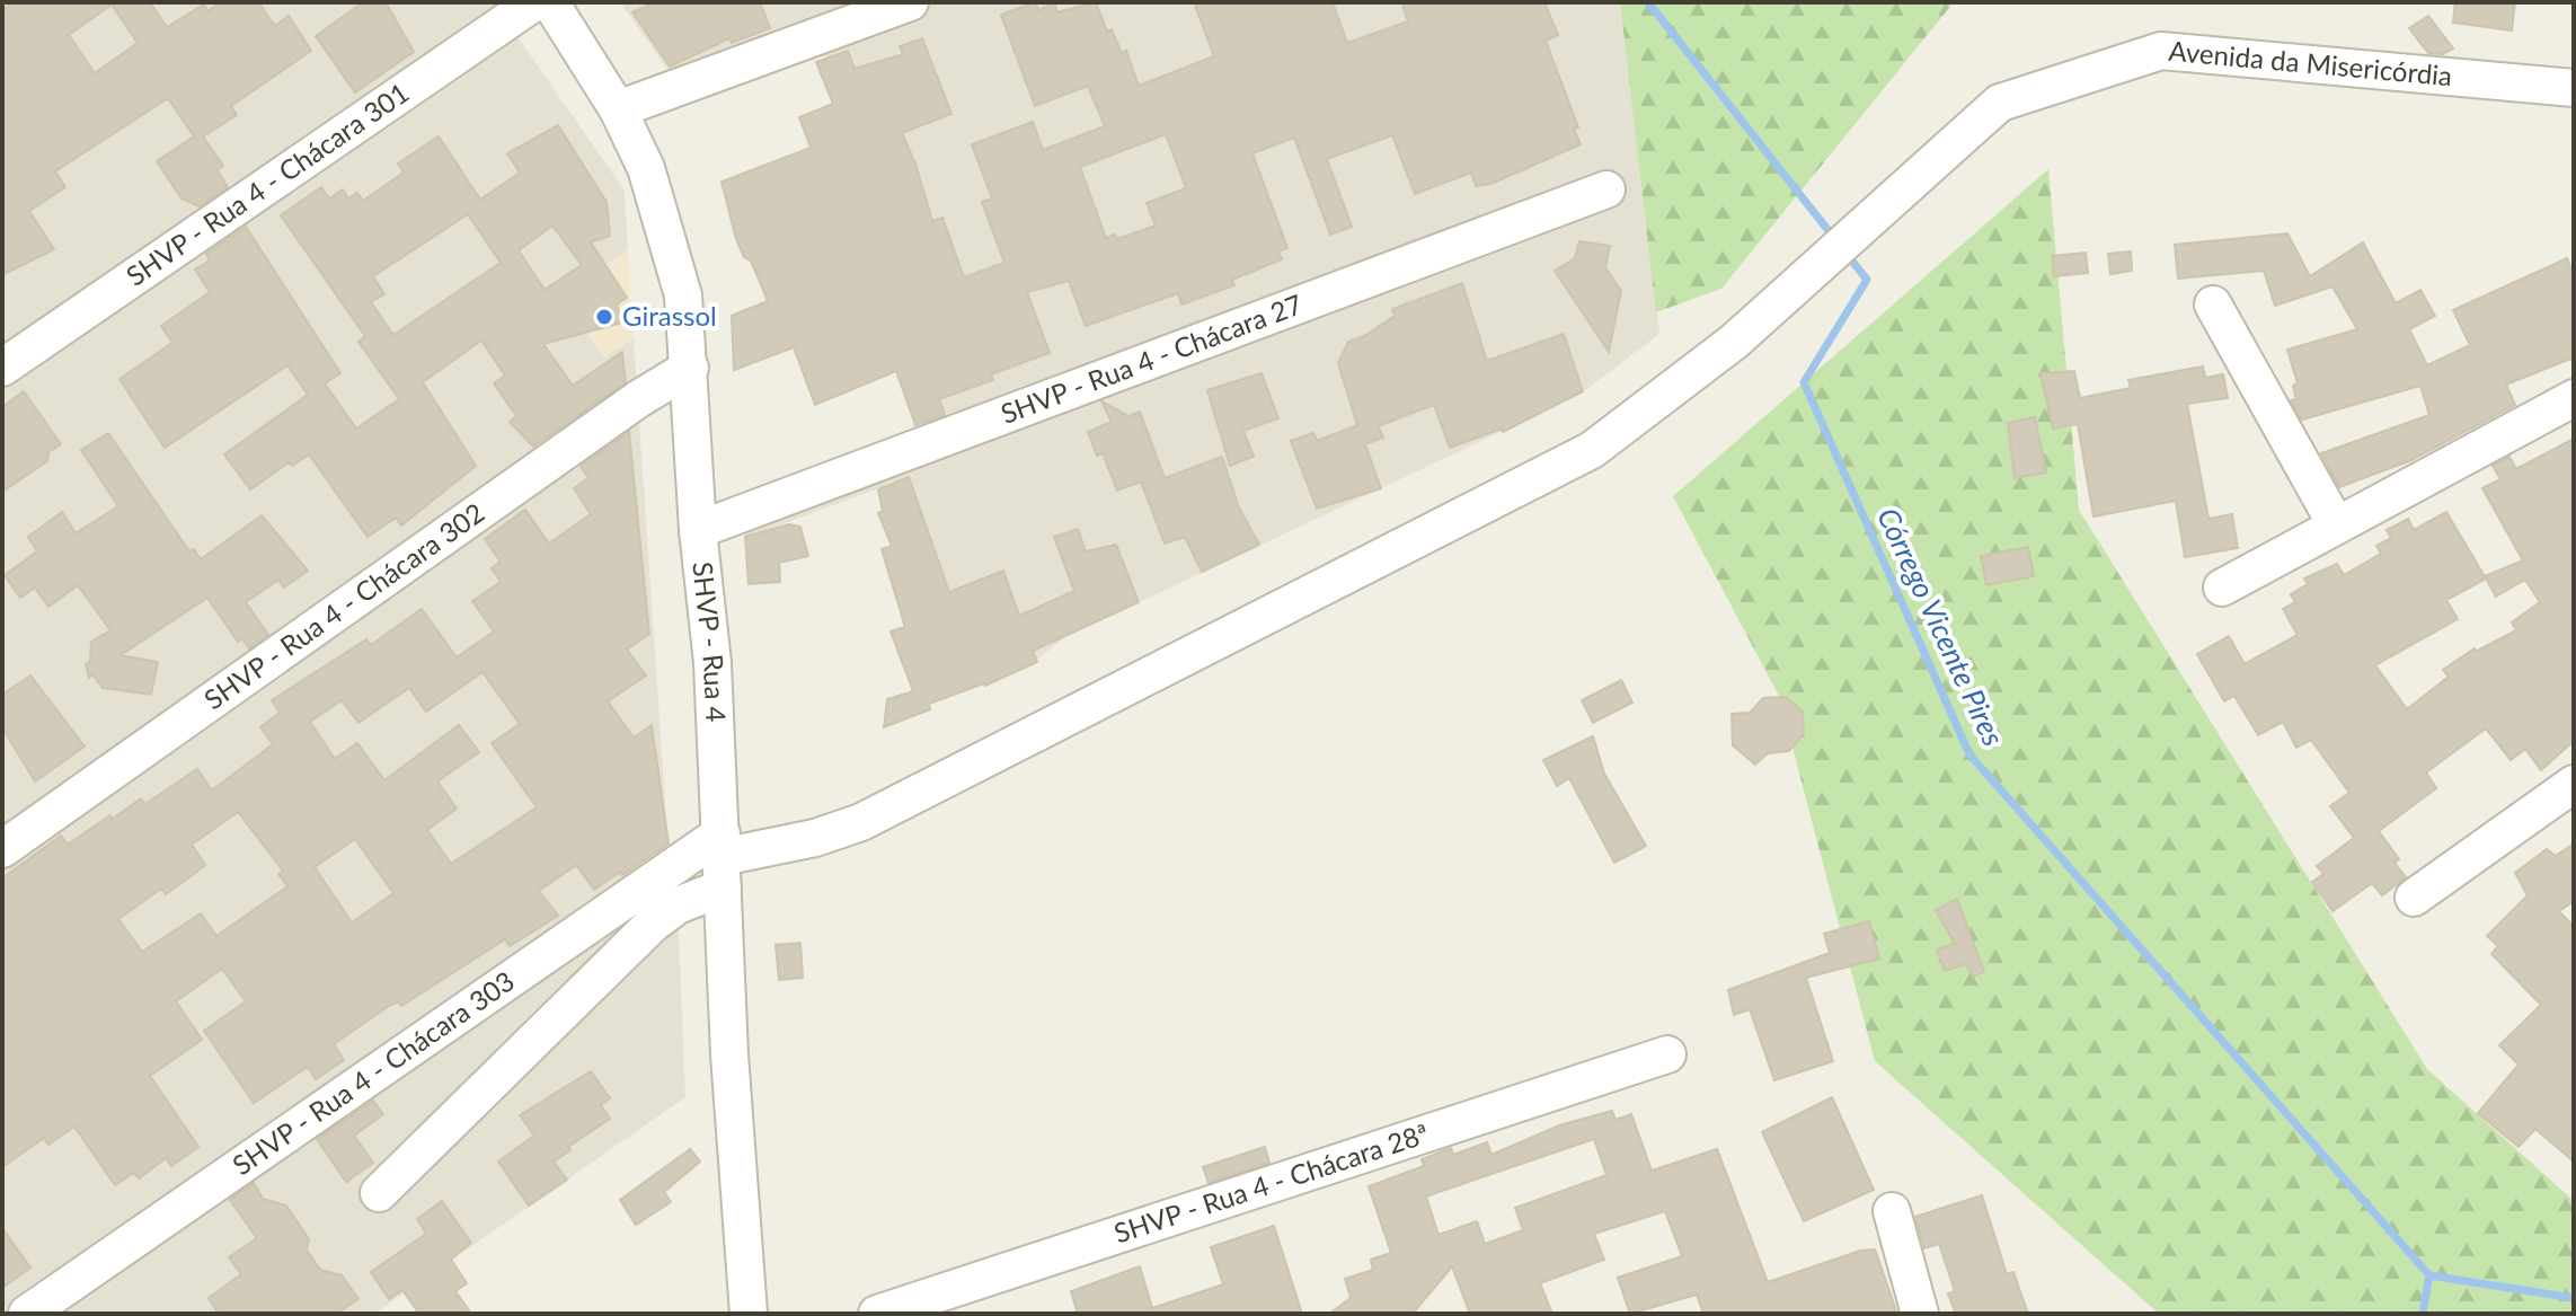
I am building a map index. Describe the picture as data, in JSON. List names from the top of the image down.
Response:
{
  "streets": {
    "street": [
      "Avenida da Misericórdia",
      "SHVP - Rua 4 - Chácara 301",
      "SHVP - Rua 4 - Chácara 27",
      "SHVP - Rua 4 - Chácara 302",
      "SHVP - Rua 4",
      "SHVP - Rua 4 - Chácara 303",
      "SHVP - Rua 4 - Chácara 28ª"
    ]
  },
  "crossings": [
    ["Avenida da Misericórdia", "SHVP - Rua 4"],
    ["Avenida da Misericórdia", "SHVP - Rua 4 - Chácara 303"],
    ["SHVP - Rua 4 - Chácara 27", "SHVP - Rua 4"],
    ["SHVP - Rua 4 - Chácara 302", "SHVP - Rua 4"],
    ["SHVP - Rua 4", "SHVP - Rua 4 - Chácara 303"]
  ],
  "water": ["Córrego Vicente Pires"],
  "places": ["Girassol"]
}
